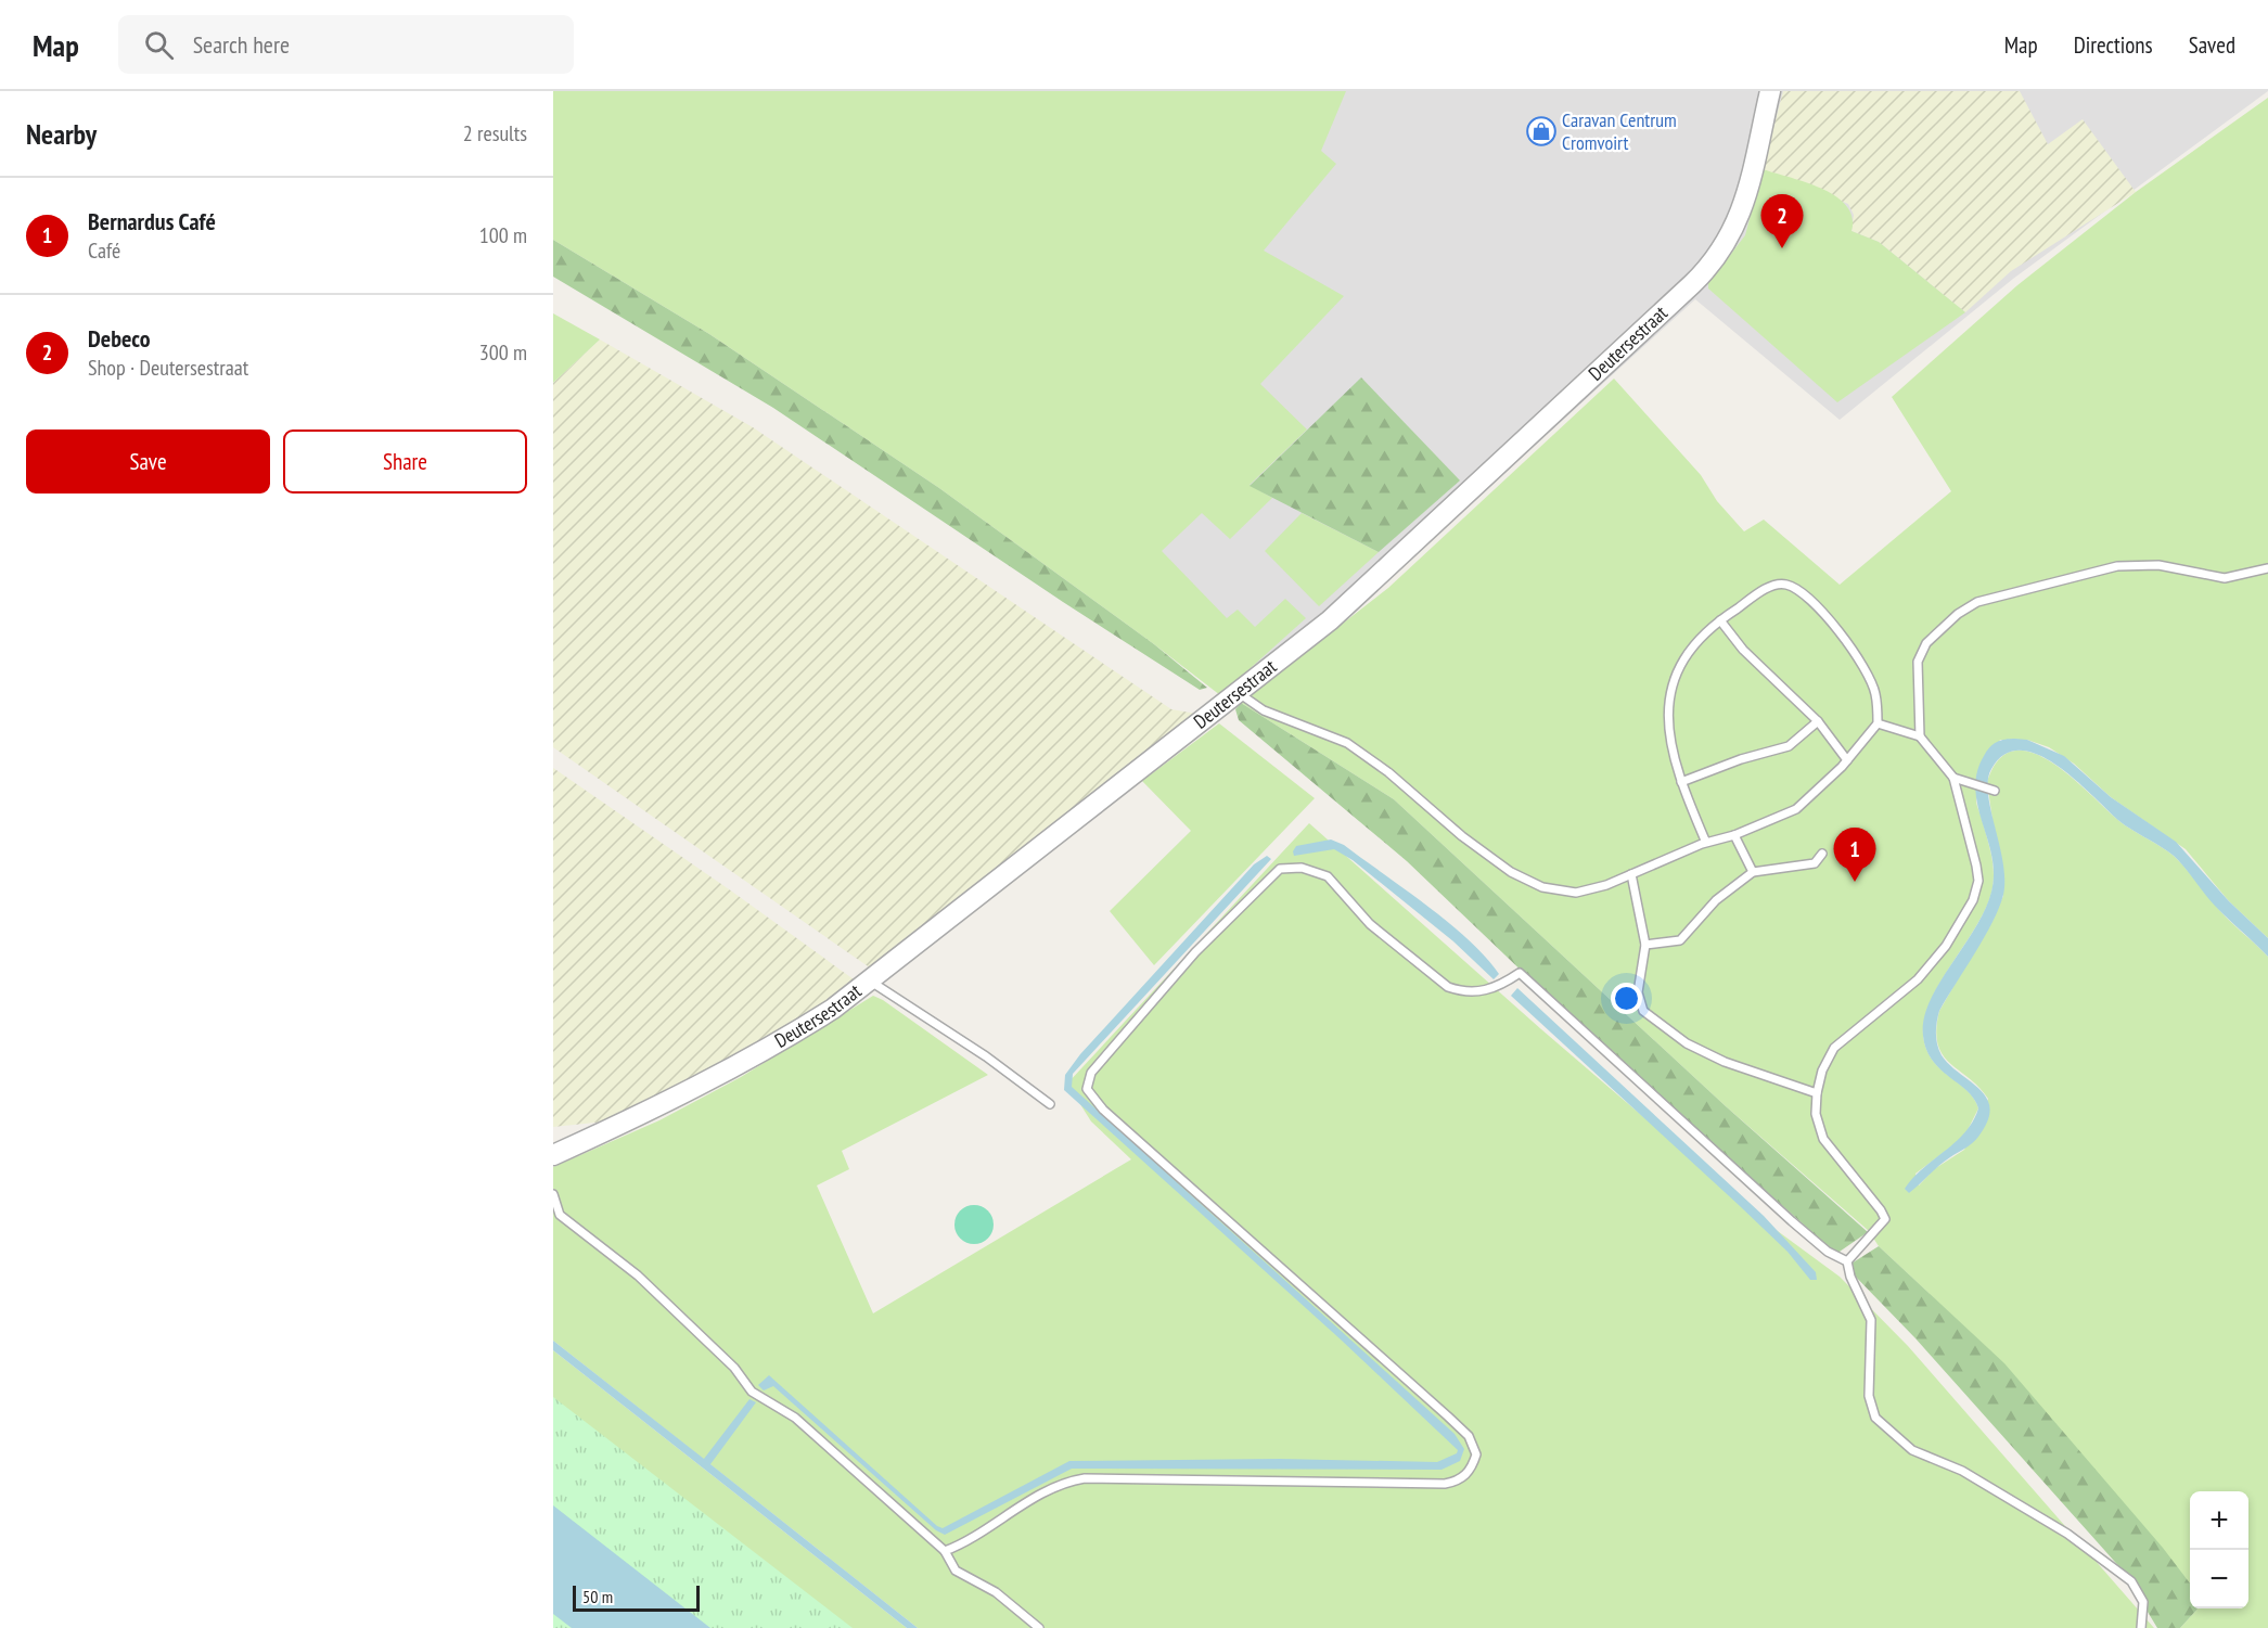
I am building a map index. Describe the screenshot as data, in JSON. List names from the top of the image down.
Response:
{
  "streets": {
    "street": ["Deutersestraat"]
  },
  "places": {
    "shop": ["Caravan Centrum Cromvoirt"]
  },
  "scale_bar": "50 m",
  "page": {
    "header": "Map",
    "search": "Search here",
    "nav": ["Map", "Directions", "Saved"],
    "heading": ["Nearby", "2 results"],
    "list": [
      {
        "mark": "1",
        "name": "Bernardus Café",
        "note": "Café",
        "value": "100 m"
      },
      {
        "mark": "2",
        "name": "Debeco",
        "note": "Shop · Deutersestraat",
        "value": "300 m"
      }
    ],
    "pins": ["2", "1"],
    "buttons": ["Save", "Share"],
    "map_buttons": ["+", "−"],
    "scale": "50 m"
  }
}
